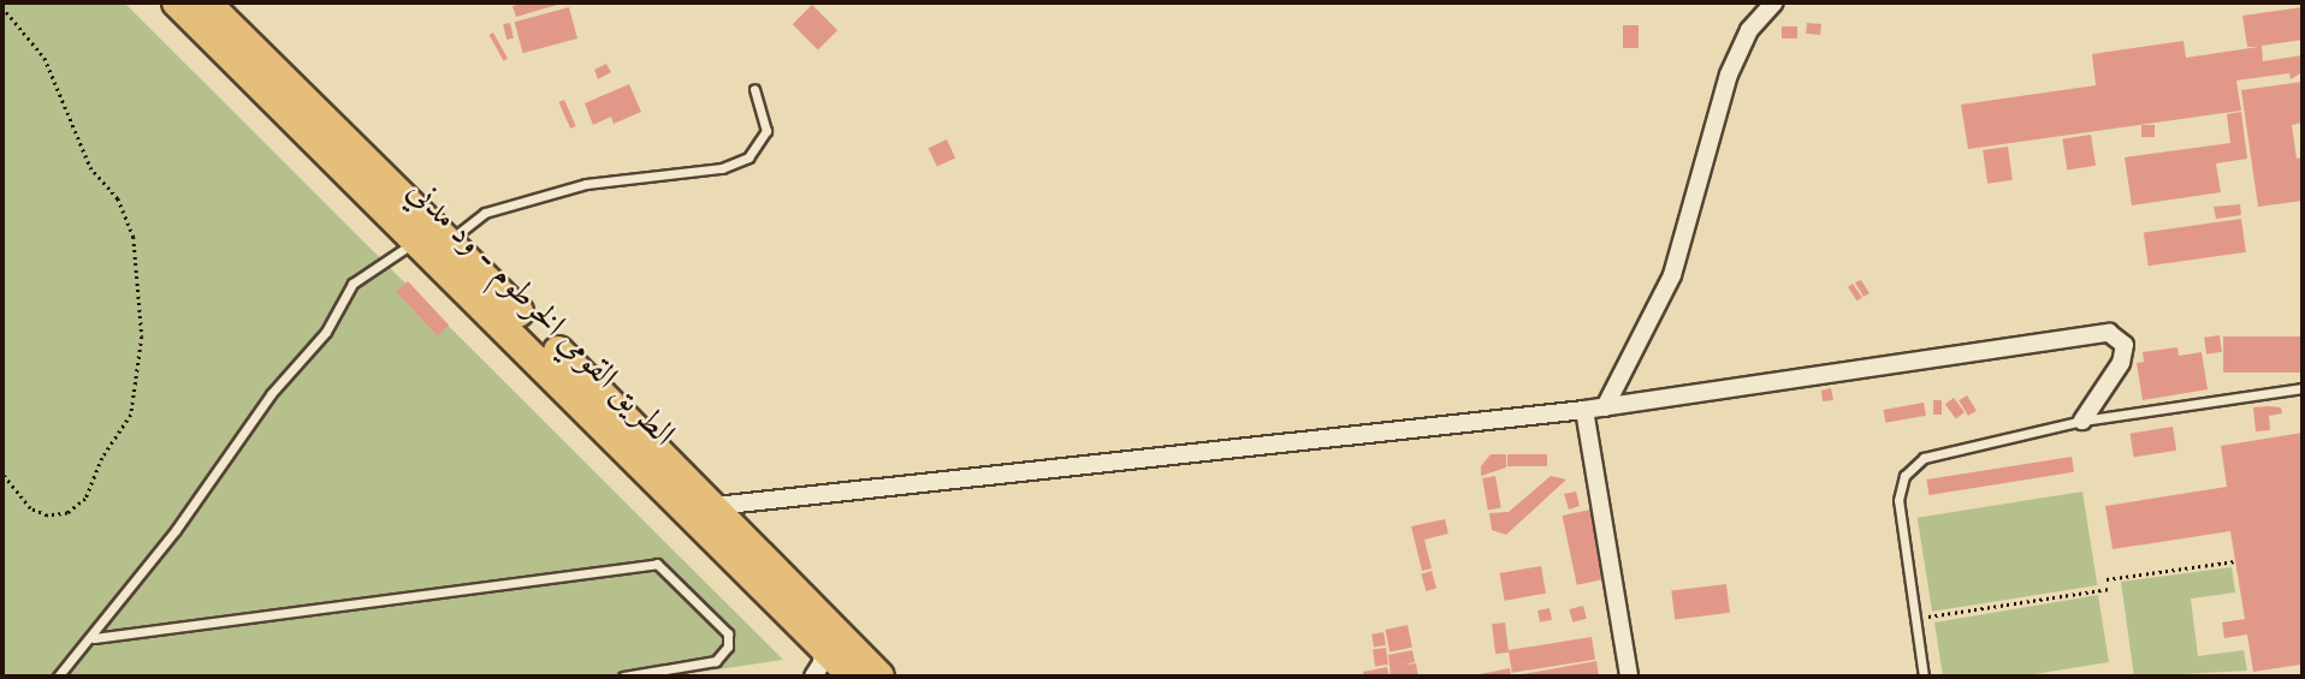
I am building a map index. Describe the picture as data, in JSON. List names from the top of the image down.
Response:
{
  "streets": {
    "highway": ["الطريق القومي الخرطوم - ود مدني"]
  }
}
